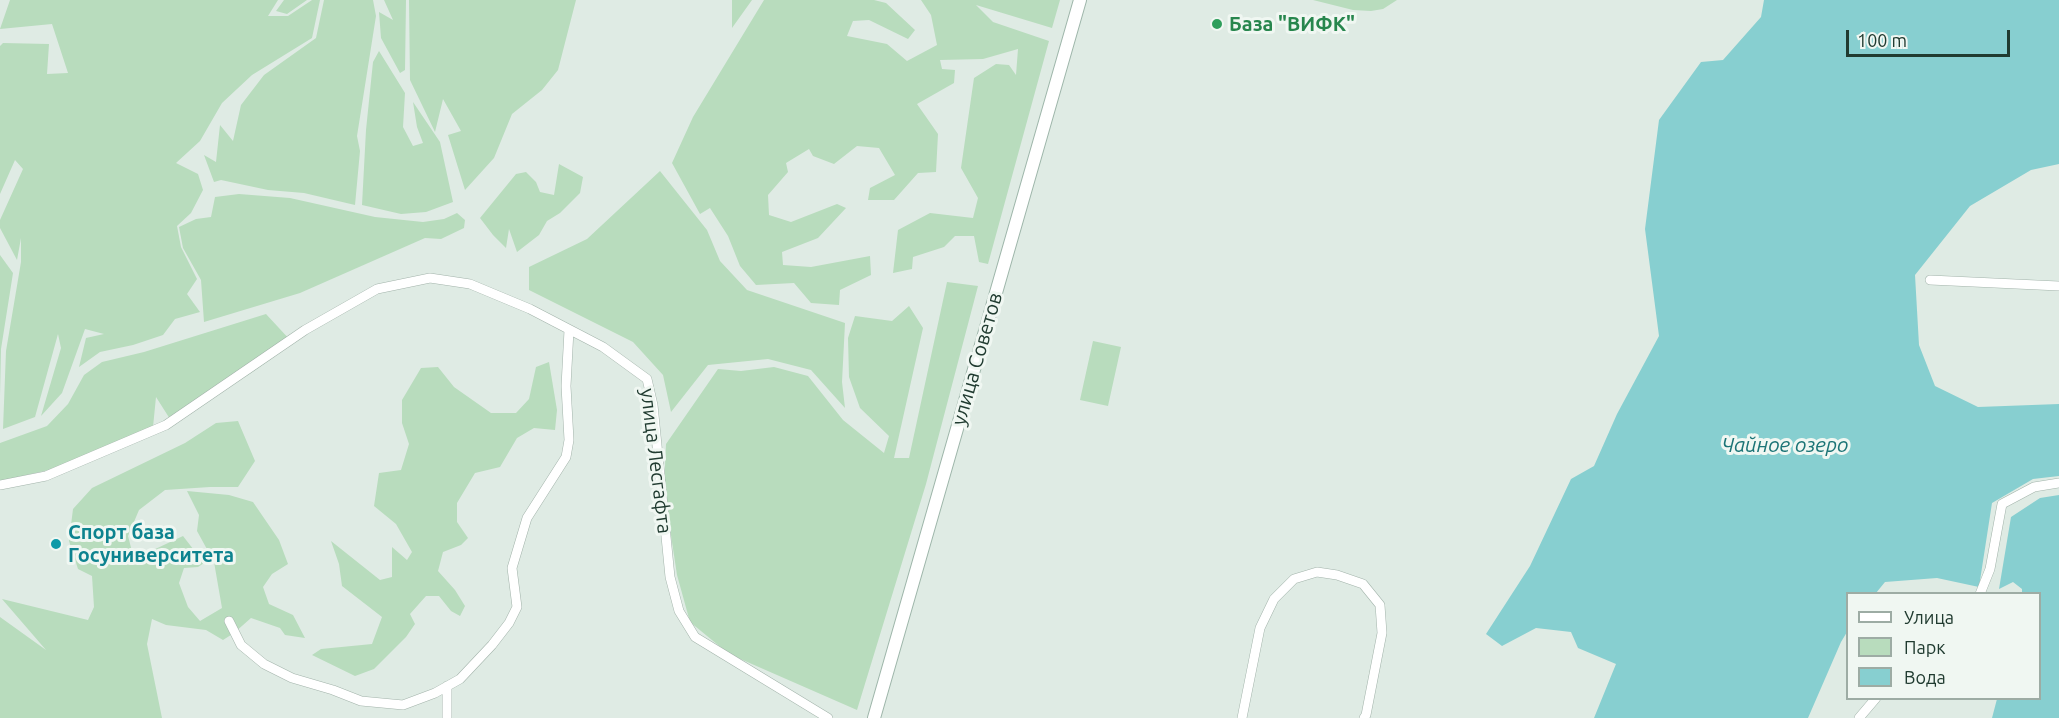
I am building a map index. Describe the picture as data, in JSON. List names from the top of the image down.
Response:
{
  "streets": {
    "main road": ["улица Советов"],
    "street": ["улица Лесгафта"]
  },
  "water": ["Чайное озеро"],
  "places": ["База \"ВИФК\"", "Спорт база Госуниверситета"],
  "legend": ["Улица", "Парк", "Вода"],
  "scale_bar": "100 m"
}
